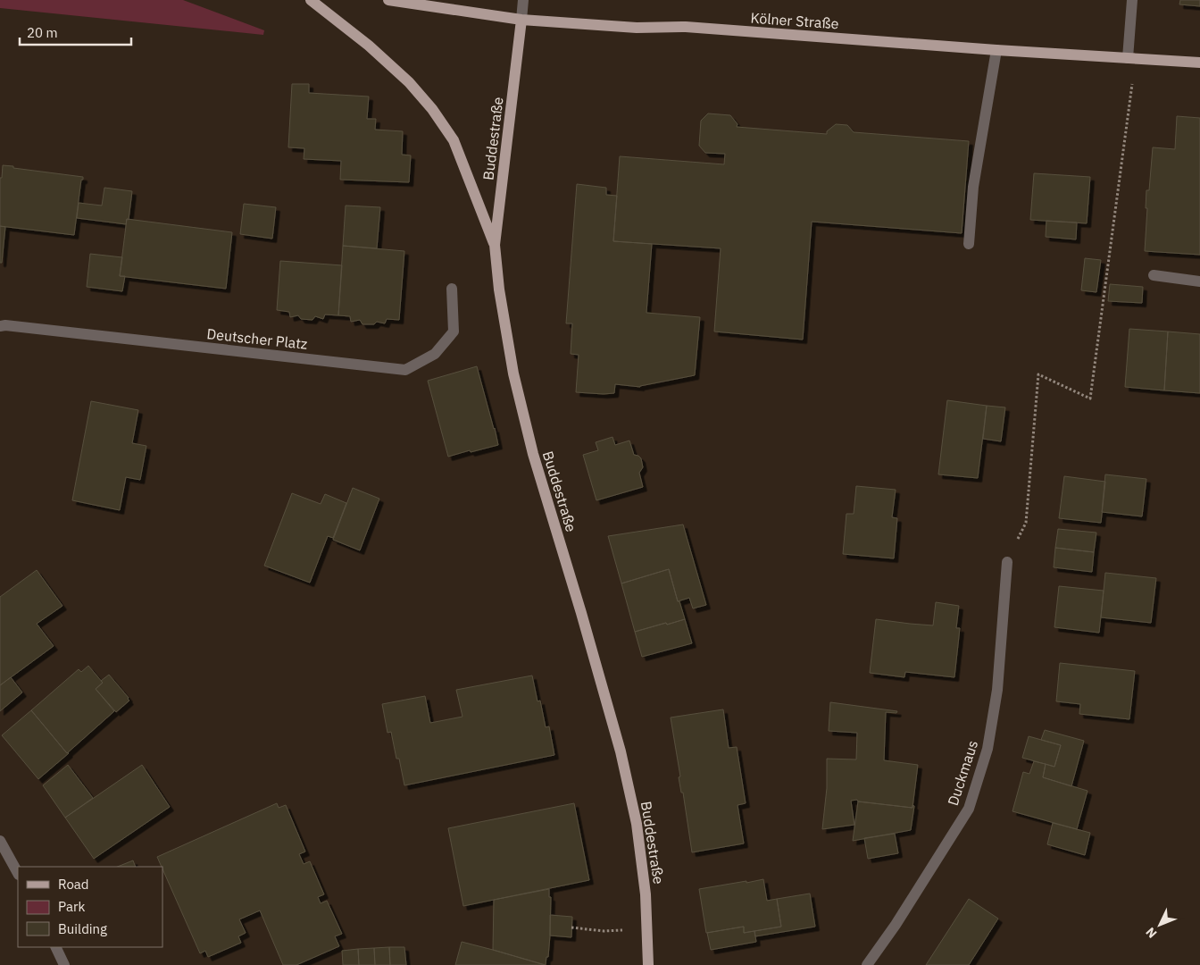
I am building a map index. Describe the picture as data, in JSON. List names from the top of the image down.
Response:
{
  "streets": {
    "main road": ["Kölner Straße", "Buddestraße"],
    "street": ["Deutscher Platz", "Duckmaus"]
  },
  "crossings": [
    ["Kölner Straße", "Buddestraße"]
  ],
  "legend": ["Road", "Park", "Building"],
  "scale_bar": "20 m",
  "north": "bottom left"
}
